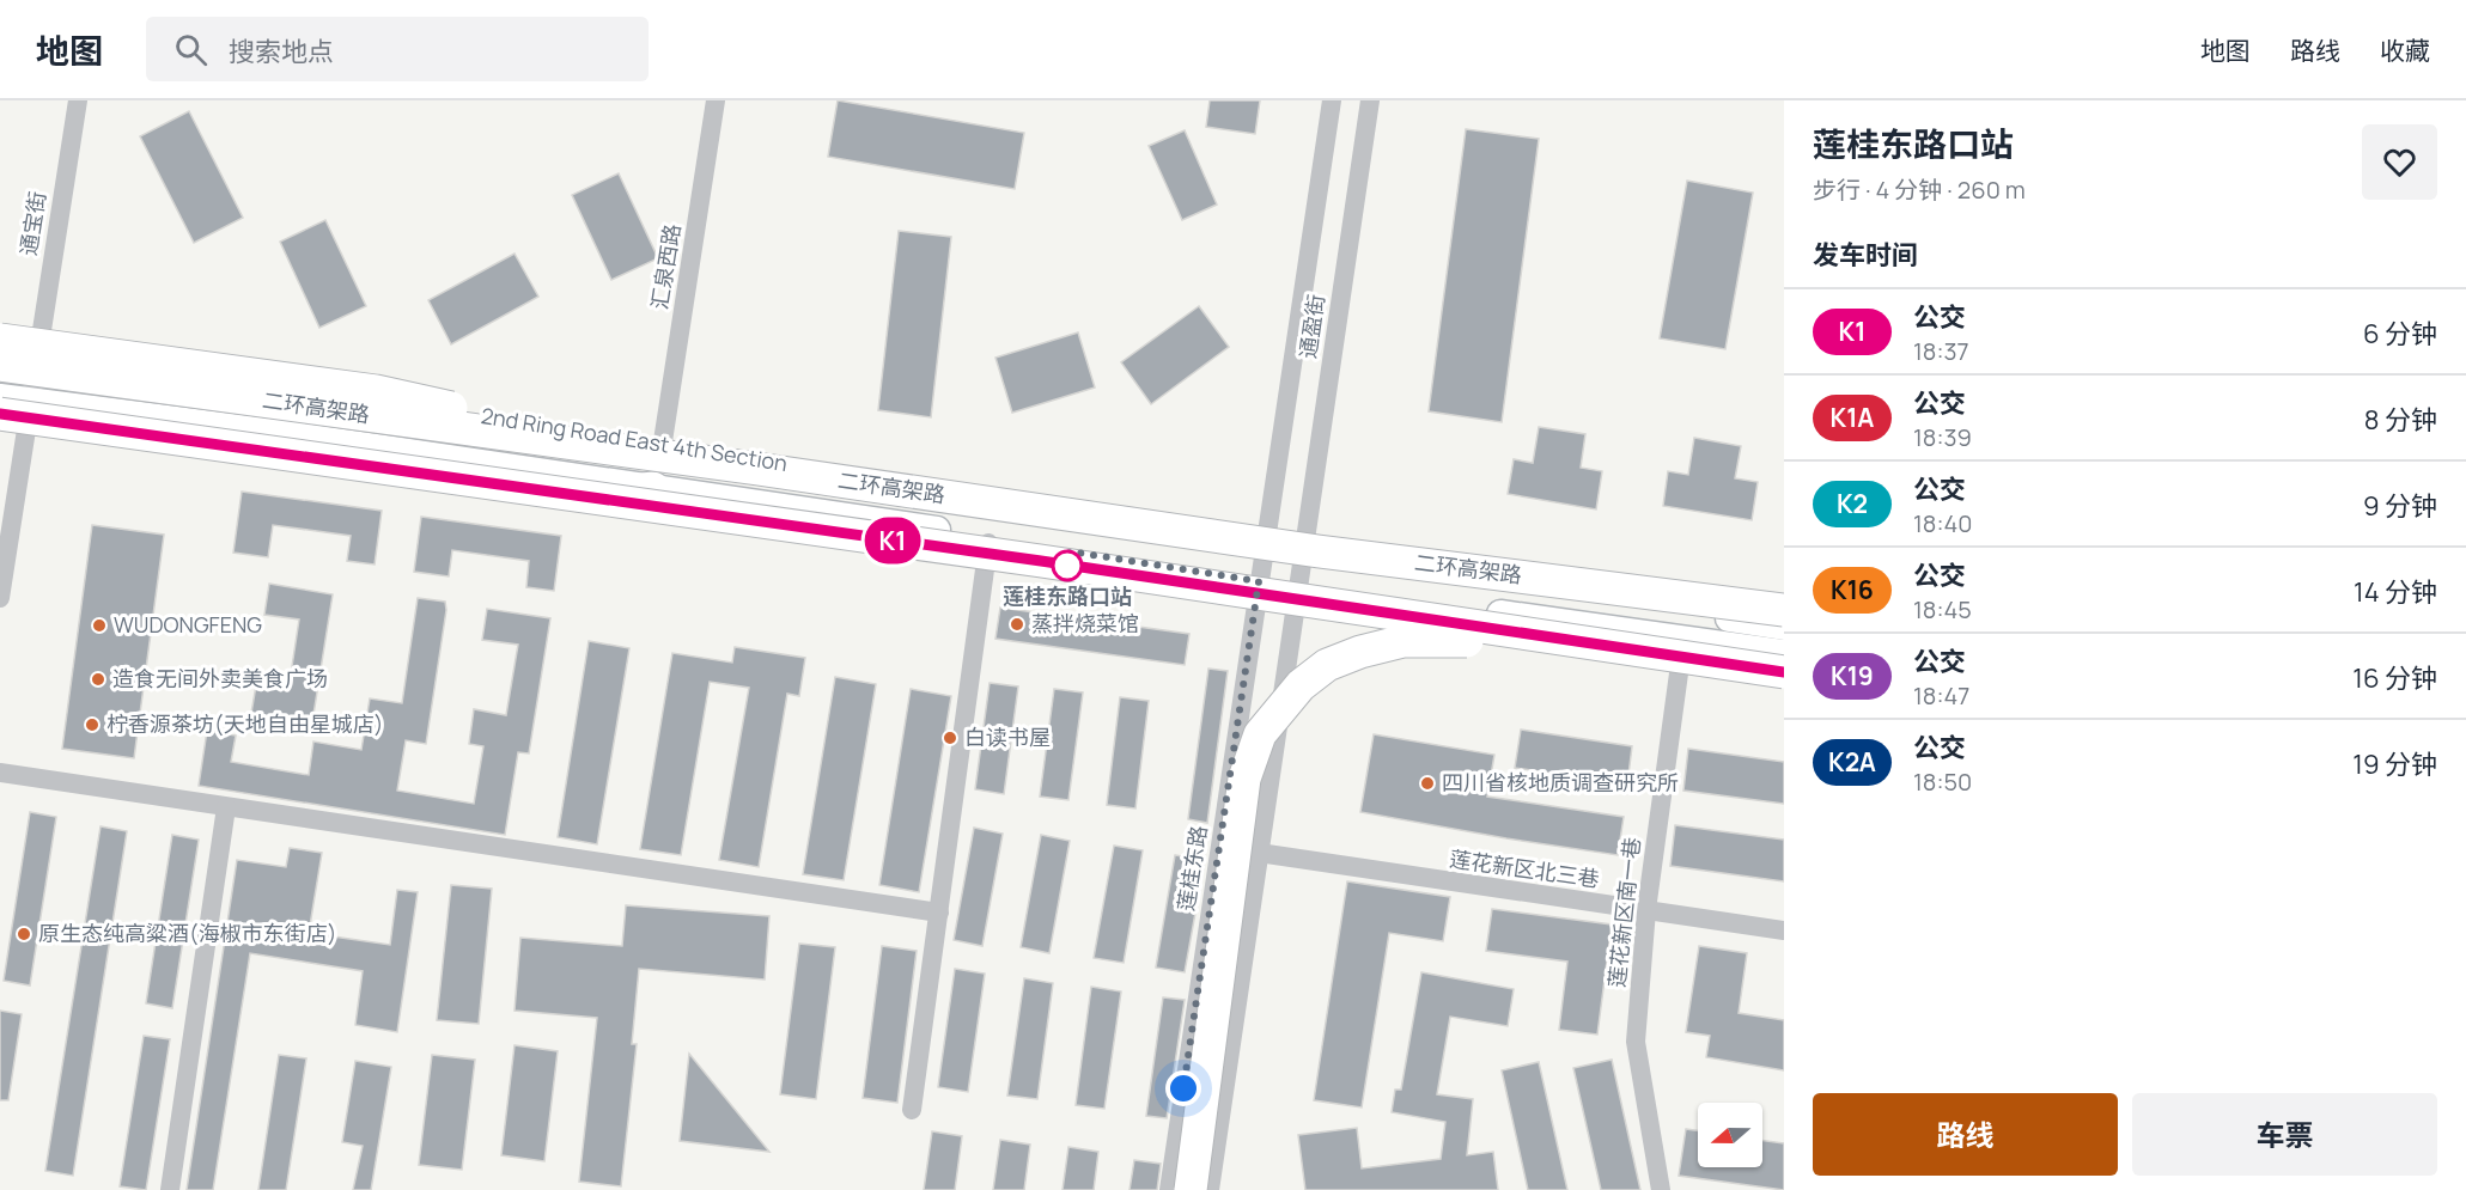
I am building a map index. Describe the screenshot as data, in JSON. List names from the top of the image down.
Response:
{
  "streets": {
    "highway": ["二环高架路"],
    "main road": ["2nd Ring Road East 4th Section"],
    "street": [
      "通宝街",
      "汇泉西路",
      "通盈街",
      "莲桂东路",
      "莲花新区北三巷",
      "莲花新区南一巷"
    ]
  },
  "crossings": [
    ["通宝街", "2nd Ring Road East 4th Section"],
    ["汇泉西路", "二环高架路"],
    ["汇泉西路", "2nd Ring Road East 4th Section"],
    ["通盈街", "2nd Ring Road East 4th Section"],
    ["通盈街", "莲桂东路"],
    ["二环高架路", "2nd Ring Road East 4th Section"],
    ["2nd Ring Road East 4th Section", "莲桂东路"],
    ["2nd Ring Road East 4th Section", "莲花新区南一巷"],
    ["莲花新区北三巷", "莲花新区南一巷"]
  ],
  "places": [
    "莲桂东路口站",
    "蒸拌烧菜馆",
    "WUDONGFENG",
    "造食无间外卖美食广场",
    "柠香源茶坊(天地自由星城店)",
    "白读书屋",
    "四川省核地质调查研究所",
    "原生态纯高粱酒(海椒市东街店)"
  ],
  "lines": ["bus line K1"],
  "north": "left",
  "page": {
    "header": "地图",
    "search": "搜索地点",
    "nav": ["地图", "路线", "收藏"],
    "on_map": "K1",
    "heading": [
      ["莲桂东路口站", "步行 · 4 分钟 · 260 m"],
      "发车时间"
    ],
    "list": [
      {
        "mark": "K1",
        "name": "公交",
        "note": "18:37",
        "value": "6 分钟"
      },
      {
        "mark": "K1A",
        "name": "公交",
        "note": "18:39",
        "value": "8 分钟"
      },
      {
        "mark": "K2",
        "name": "公交",
        "note": "18:40",
        "value": "9 分钟"
      },
      {
        "mark": "K16",
        "name": "公交",
        "note": "18:45",
        "value": "14 分钟"
      },
      {
        "mark": "K19",
        "name": "公交",
        "note": "18:47",
        "value": "16 分钟"
      },
      {
        "mark": "K2A",
        "name": "公交",
        "note": "18:50",
        "value": "19 分钟"
      }
    ],
    "buttons": ["路线", "车票"]
  }
}
